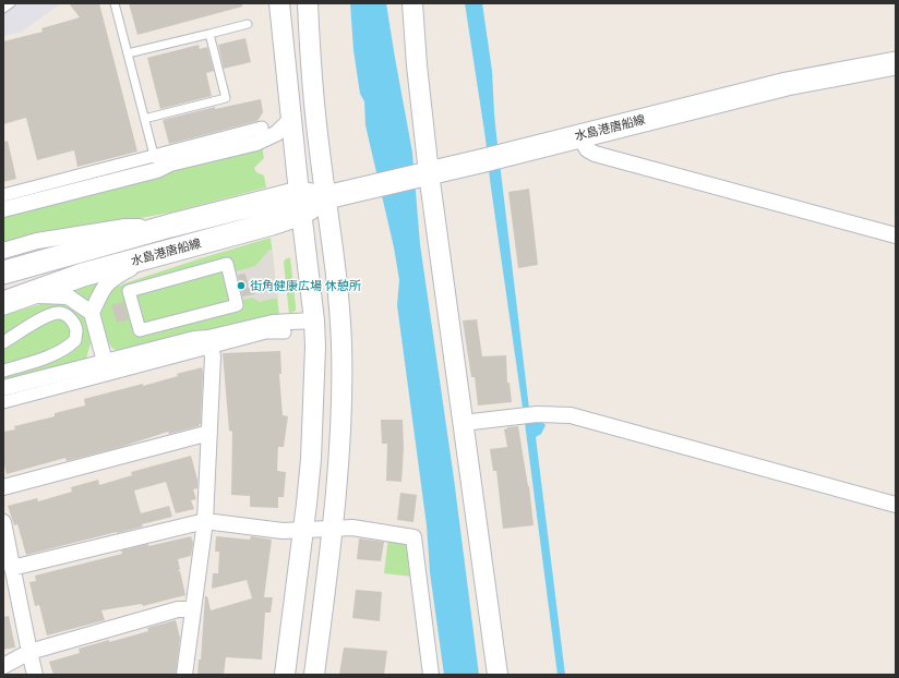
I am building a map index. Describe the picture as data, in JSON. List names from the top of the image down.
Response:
{
  "streets": {
    "main road": ["水島港唐船線"]
  },
  "places": ["街角健康広場 休憩所"]
}
